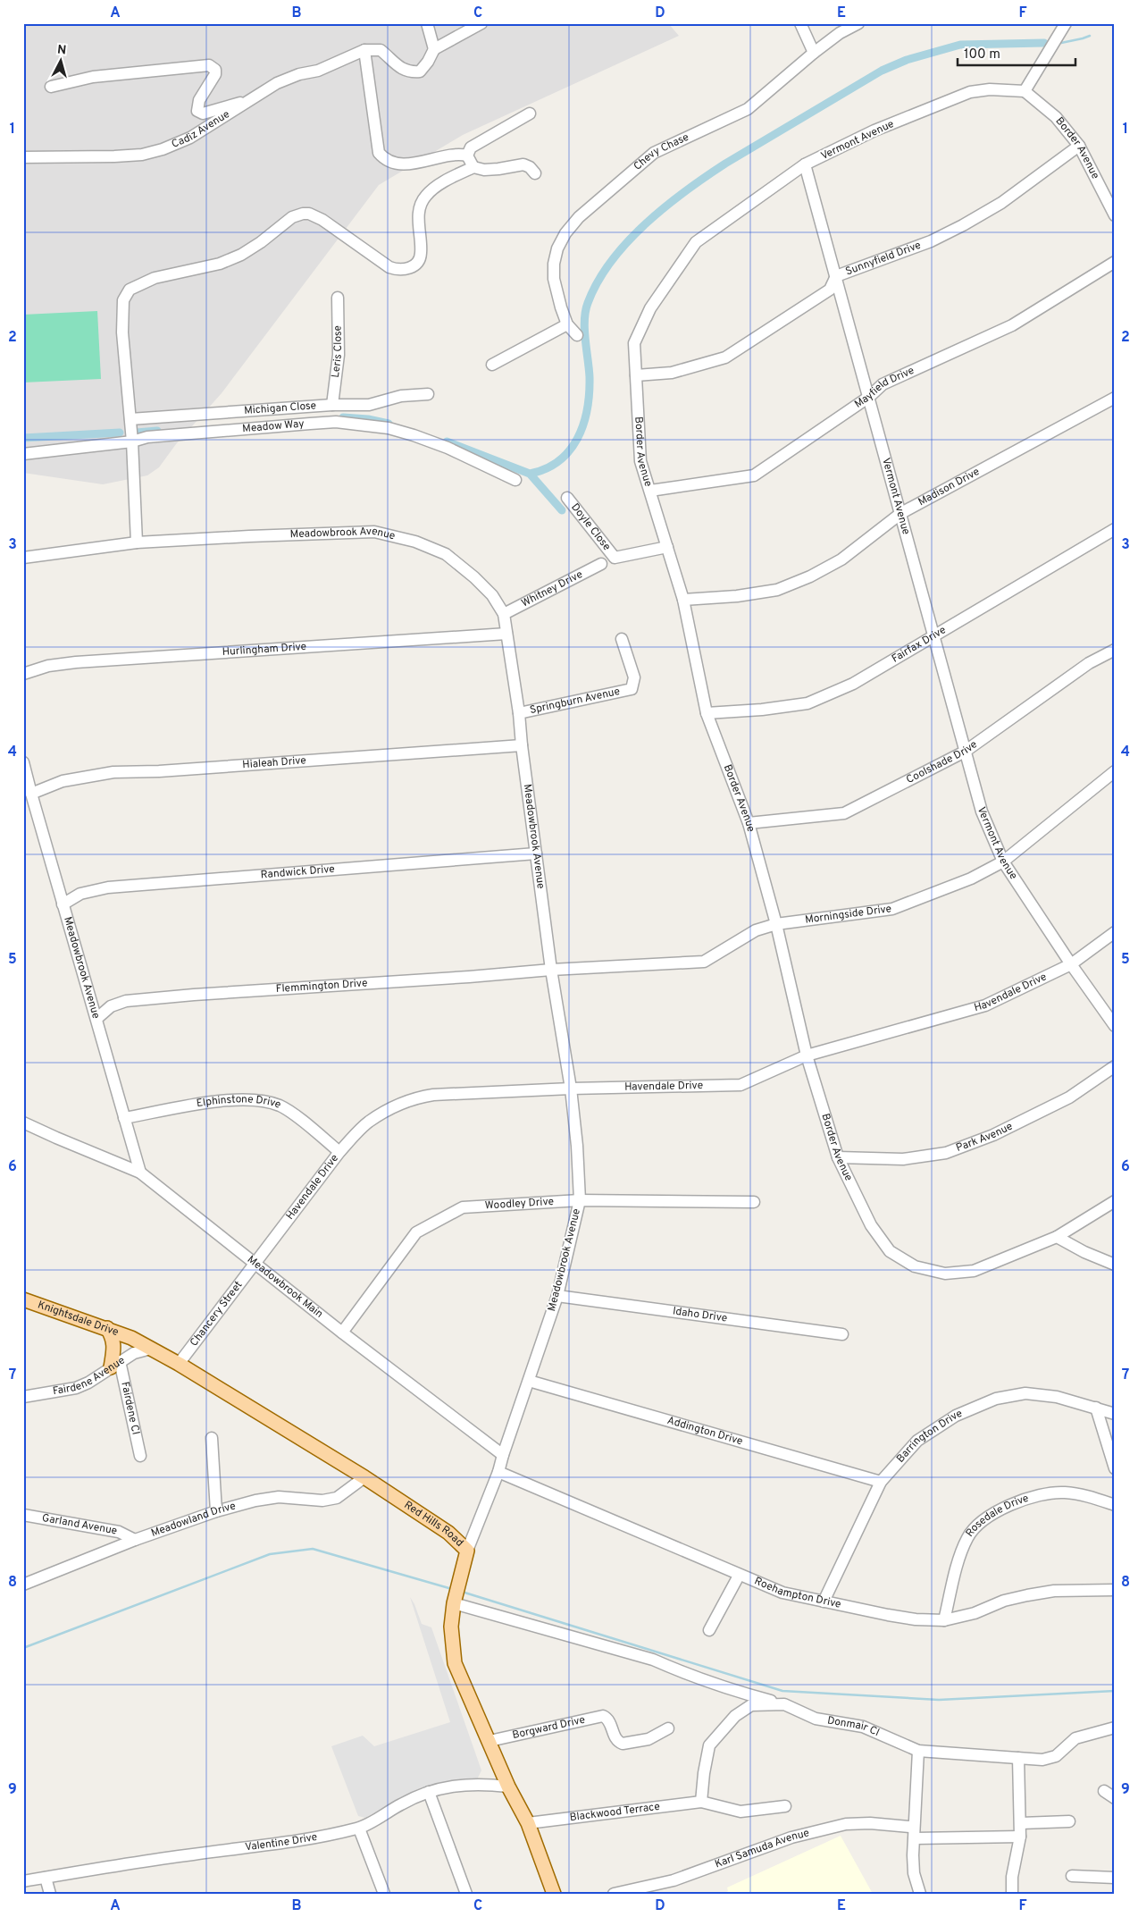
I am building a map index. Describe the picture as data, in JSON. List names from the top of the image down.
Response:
{
  "streets": {
    "main road": ["Knightsdale Drive", "Red Hills Road"],
    "street": [
      "Cadiz Avenue",
      "Vermont Avenue",
      "Border Avenue",
      "Chevy Chase",
      "Sunnyfield Drive",
      "Leris Close",
      "Mayfield Drive",
      "Michigan Close",
      "Meadow Way",
      "Madison Drive",
      "Doyle Close",
      "Meadowbrook Avenue",
      "Whitney Drive",
      "Fairfax Drive",
      "Hurlingham Drive",
      "Springburn Avenue",
      "Coolshade Drive",
      "Hialeah Drive",
      "Randwick Drive",
      "Morningside Drive",
      "Flemmington Drive",
      "Havendale Drive",
      "Elphinstone Drive",
      "Park Avenue",
      "Woodley Drive",
      "Meadowbrook Main",
      "Chancery Street",
      "Idaho Drive",
      "Fairdene Avenue",
      "Fairdene Cl",
      "Addington Drive",
      "Barrington Drive",
      "Rosedale Drive",
      "Meadowland Drive",
      "Garland Avenue",
      "Roehampton Drive",
      "Borgward Drive",
      "Donmair Cl",
      "Blackwood Terrace",
      "Valentine Drive",
      "Karl Samuda Avenue"
    ]
  },
  "crossings": [
    ["Vermont Avenue", "Border Avenue"],
    ["Vermont Avenue", "Sunnyfield Drive"],
    ["Vermont Avenue", "Mayfield Drive"],
    ["Vermont Avenue", "Madison Drive"],
    ["Vermont Avenue", "Fairfax Drive"],
    ["Vermont Avenue", "Coolshade Drive"],
    ["Vermont Avenue", "Morningside Drive"],
    ["Vermont Avenue", "Havendale Drive"],
    ["Border Avenue", "Sunnyfield Drive"],
    ["Border Avenue", "Mayfield Drive"],
    ["Border Avenue", "Madison Drive"],
    ["Border Avenue", "Doyle Close"],
    ["Border Avenue", "Fairfax Drive"],
    ["Border Avenue", "Coolshade Drive"],
    ["Border Avenue", "Morningside Drive"],
    ["Border Avenue", "Havendale Drive"],
    ["Border Avenue", "Park Avenue"],
    ["Leris Close", "Michigan Close"],
    ["Meadowbrook Avenue", "Whitney Drive"],
    ["Meadowbrook Avenue", "Hurlingham Drive"],
    ["Meadowbrook Avenue", "Springburn Avenue"],
    ["Meadowbrook Avenue", "Hialeah Drive"],
    ["Meadowbrook Avenue", "Randwick Drive"],
    ["Meadowbrook Avenue", "Morningside Drive"],
    ["Meadowbrook Avenue", "Flemmington Drive"],
    ["Meadowbrook Avenue", "Havendale Drive"],
    ["Meadowbrook Avenue", "Elphinstone Drive"],
    ["Meadowbrook Avenue", "Woodley Drive"],
    ["Meadowbrook Avenue", "Meadowbrook Main"],
    ["Meadowbrook Avenue", "Idaho Drive"],
    ["Meadowbrook Avenue", "Addington Drive"],
    ["Meadowbrook Avenue", "Red Hills Road"],
    ["Meadowbrook Avenue", "Roehampton Drive"],
    ["Morningside Drive", "Flemmington Drive"],
    ["Havendale Drive", "Elphinstone Drive"],
    ["Havendale Drive", "Meadowbrook Main"],
    ["Havendale Drive", "Chancery Street"],
    ["Woodley Drive", "Meadowbrook Main"],
    ["Meadowbrook Main", "Chancery Street"],
    ["Chancery Street", "Red Hills Road"],
    ["Knightsdale Drive", "Red Hills Road"],
    ["Fairdene Avenue", "Fairdene Cl"],
    ["Fairdene Avenue", "Red Hills Road"],
    ["Addington Drive", "Barrington Drive"],
    ["Barrington Drive", "Roehampton Drive"],
    ["Rosedale Drive", "Roehampton Drive"],
    ["Meadowland Drive", "Red Hills Road"],
    ["Meadowland Drive", "Garland Avenue"],
    ["Red Hills Road", "Borgward Drive"],
    ["Red Hills Road", "Blackwood Terrace"],
    ["Red Hills Road", "Valentine Drive"],
    ["Donmair Cl", "Blackwood Terrace"]
  ],
  "scale_bar": "100 m",
  "north": "top",
  "grid": {
    "columns": [
      "A",
      "B",
      "C",
      "D",
      "E",
      "F"
    ],
    "rows": [
      "1",
      "2",
      "3",
      "4",
      "5",
      "6",
      "7",
      "8",
      "9"
    ]
  }
}
